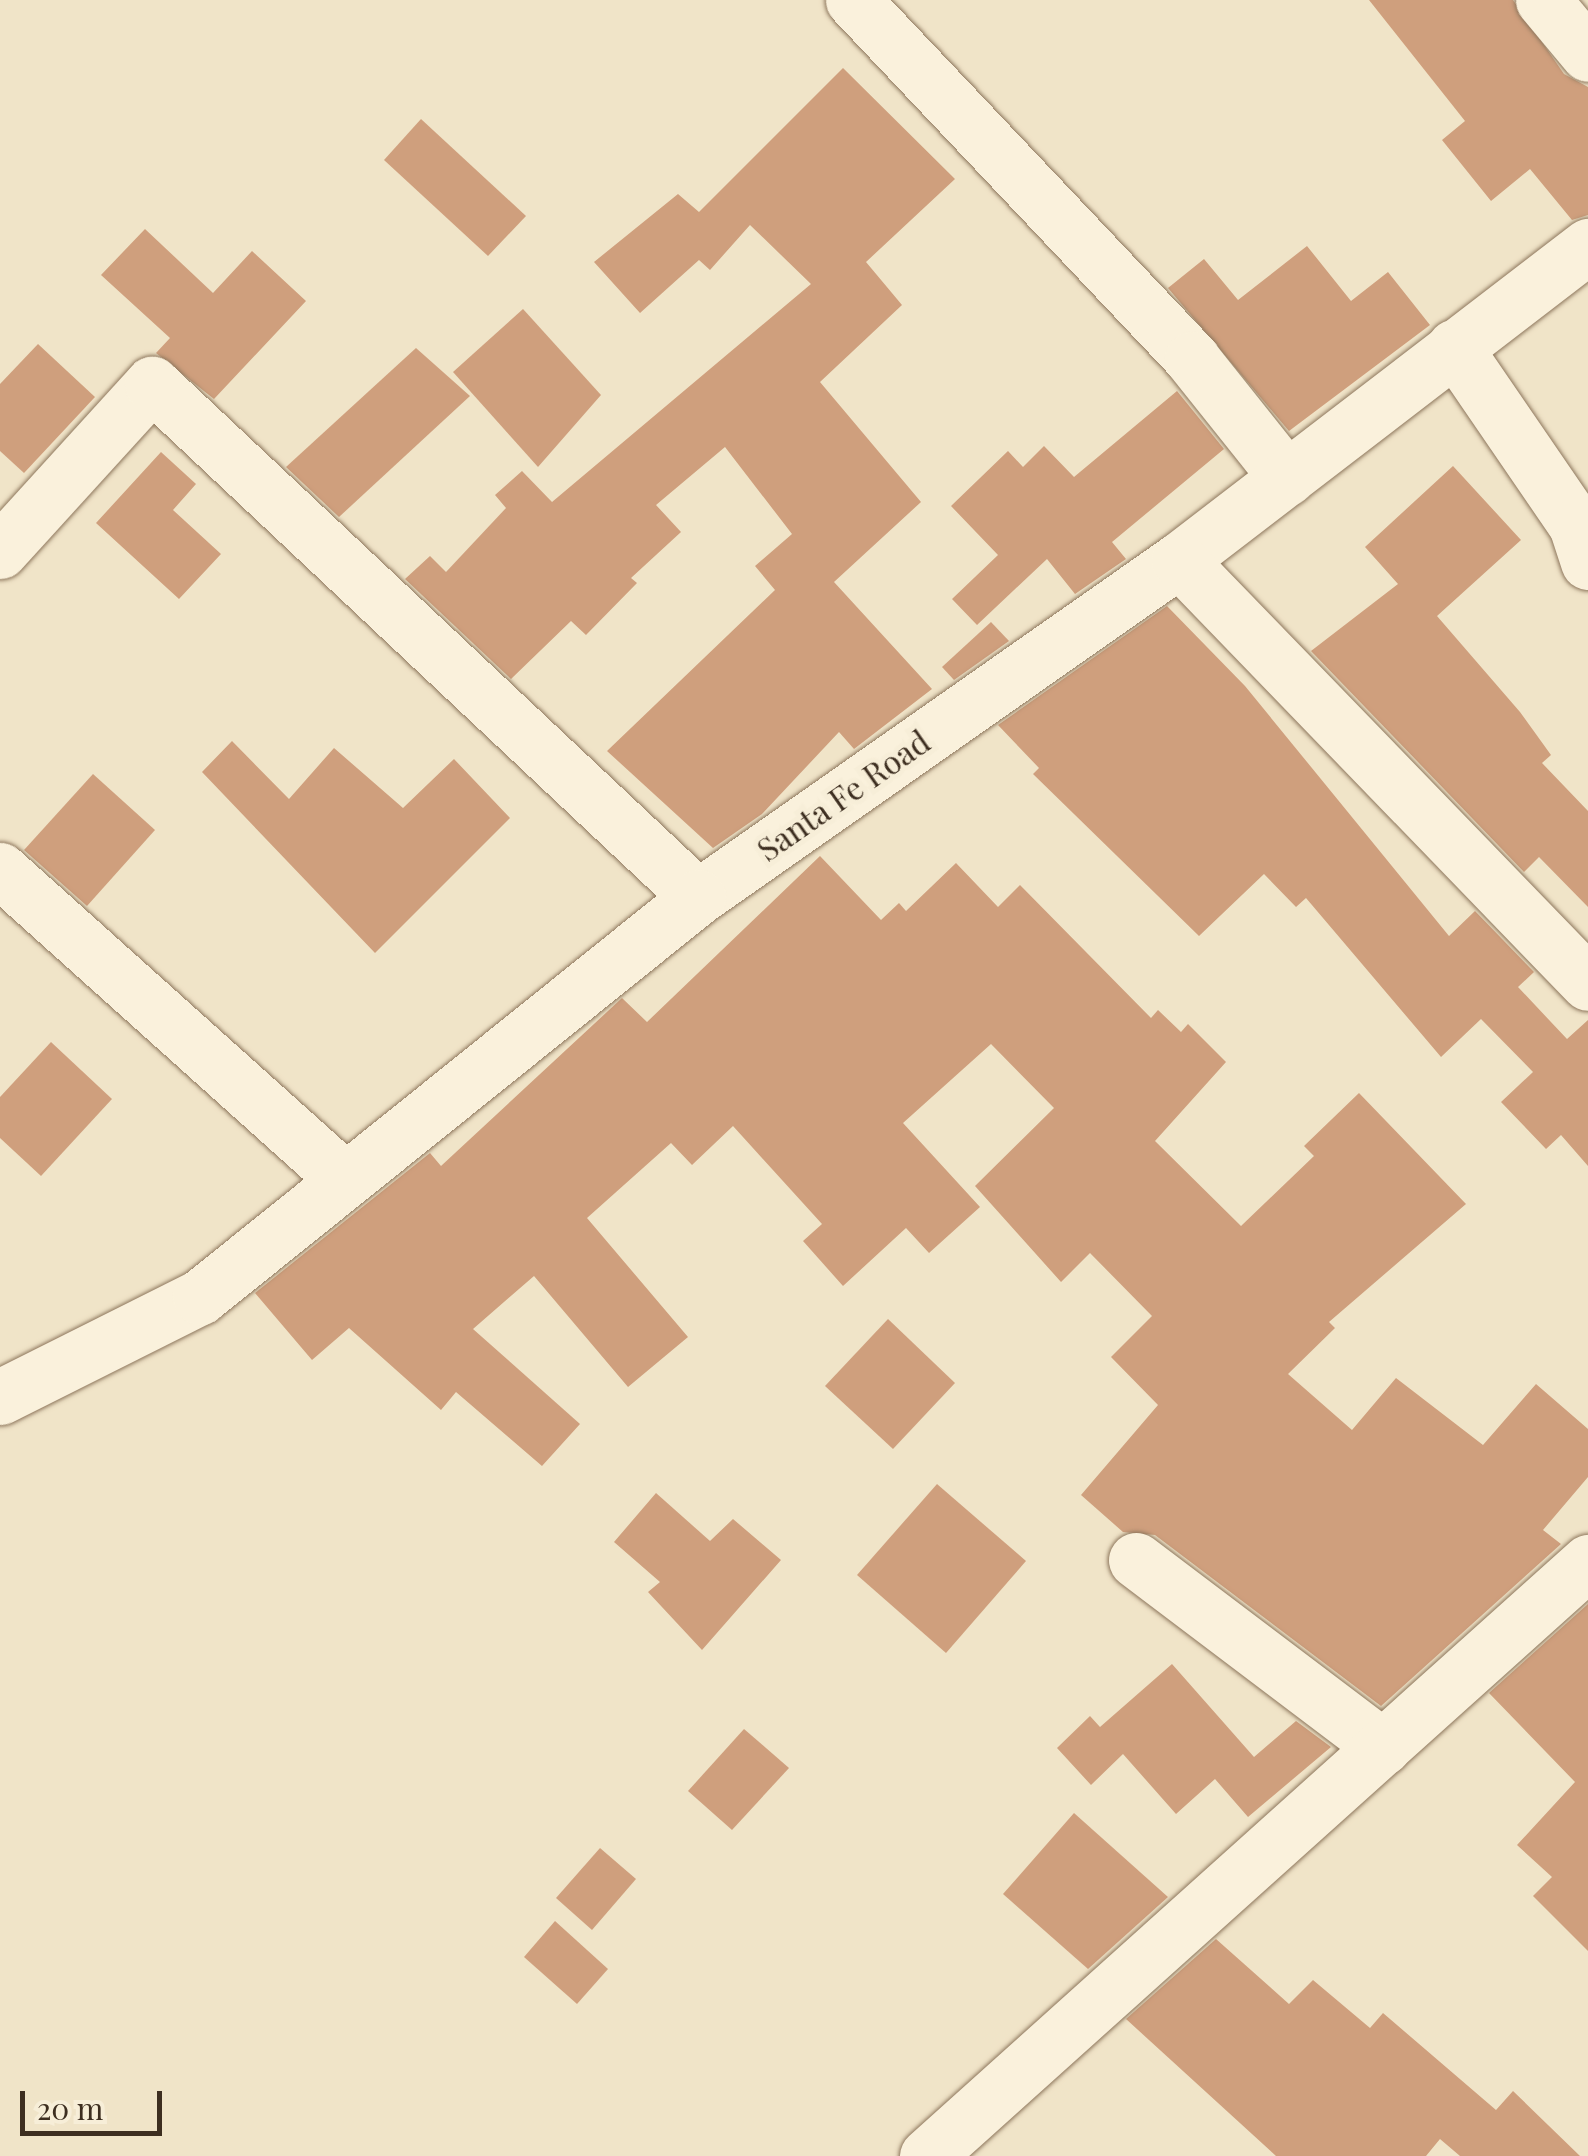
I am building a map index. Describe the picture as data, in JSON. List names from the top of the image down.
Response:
{
  "streets": {
    "street": ["Santa Fe Road"]
  },
  "scale_bar": "20 m"
}
